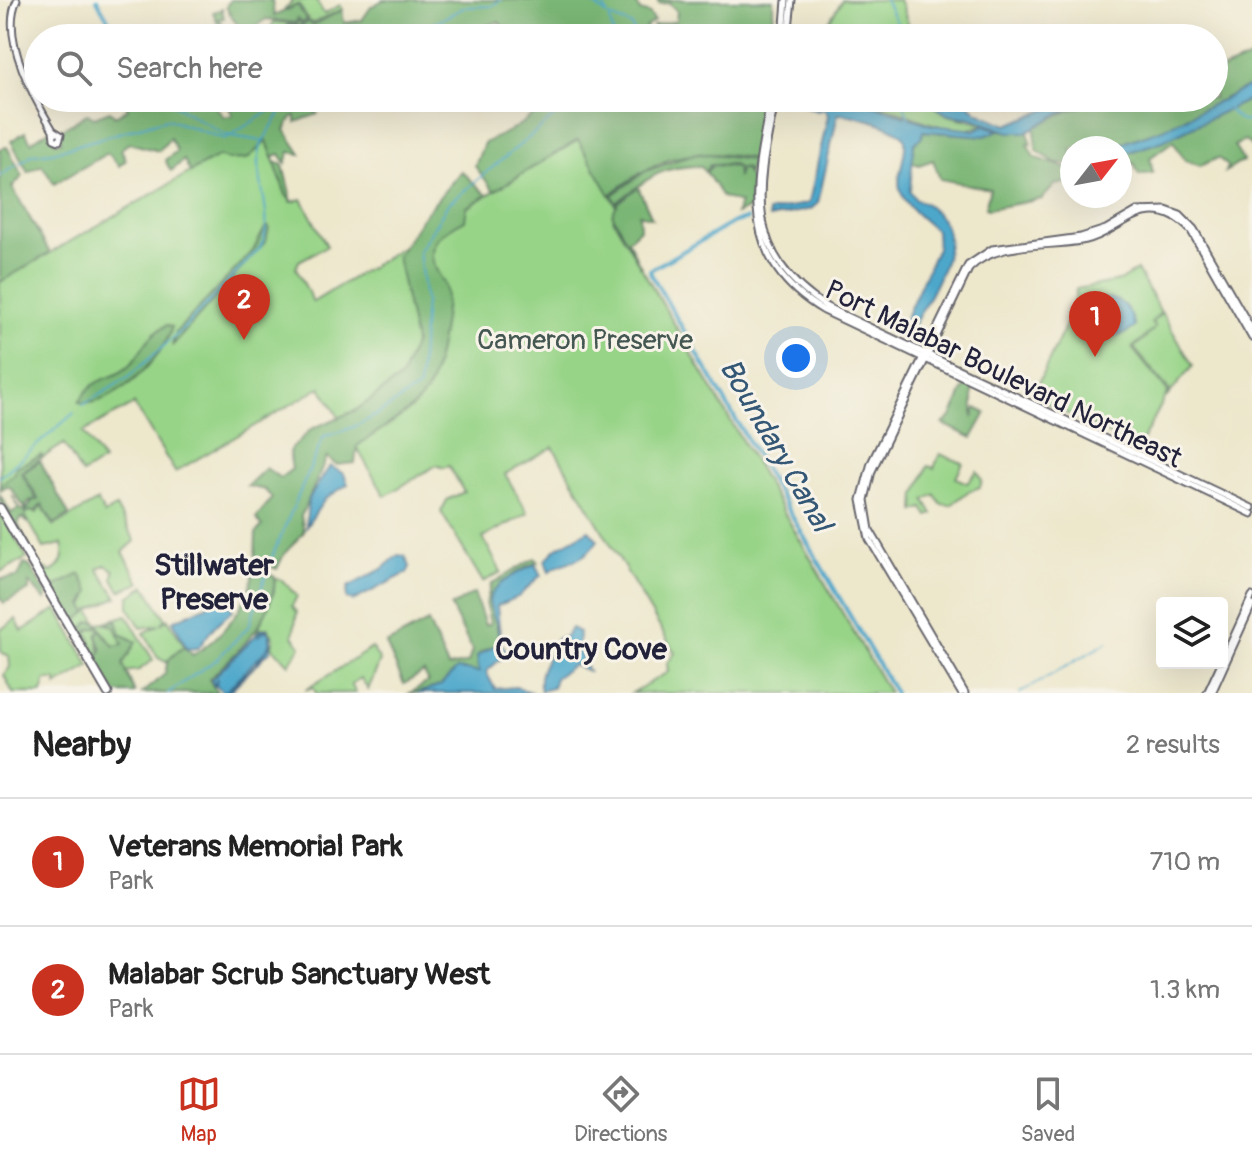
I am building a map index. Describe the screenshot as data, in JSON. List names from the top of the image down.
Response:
{
  "streets": {
    "street": ["Port Malabar Boulevard Northeast"]
  },
  "districts": ["Stillwater Preserve", "Country Cove"],
  "water": ["Boundary Canal"],
  "parks": ["Cameron Preserve"],
  "north": "top right",
  "page": {
    "search": "Search here",
    "pins": ["2", "1"],
    "heading": ["Nearby", "2 results"],
    "list": [
      {
        "mark": "1",
        "name": "Veterans Memorial Park",
        "note": "Park",
        "value": "710 m"
      },
      {
        "mark": "2",
        "name": "Malabar Scrub Sanctuary West",
        "note": "Park",
        "value": "1.3 km"
      }
    ],
    "nav": ["Map", "Directions", "Saved"]
  }
}
